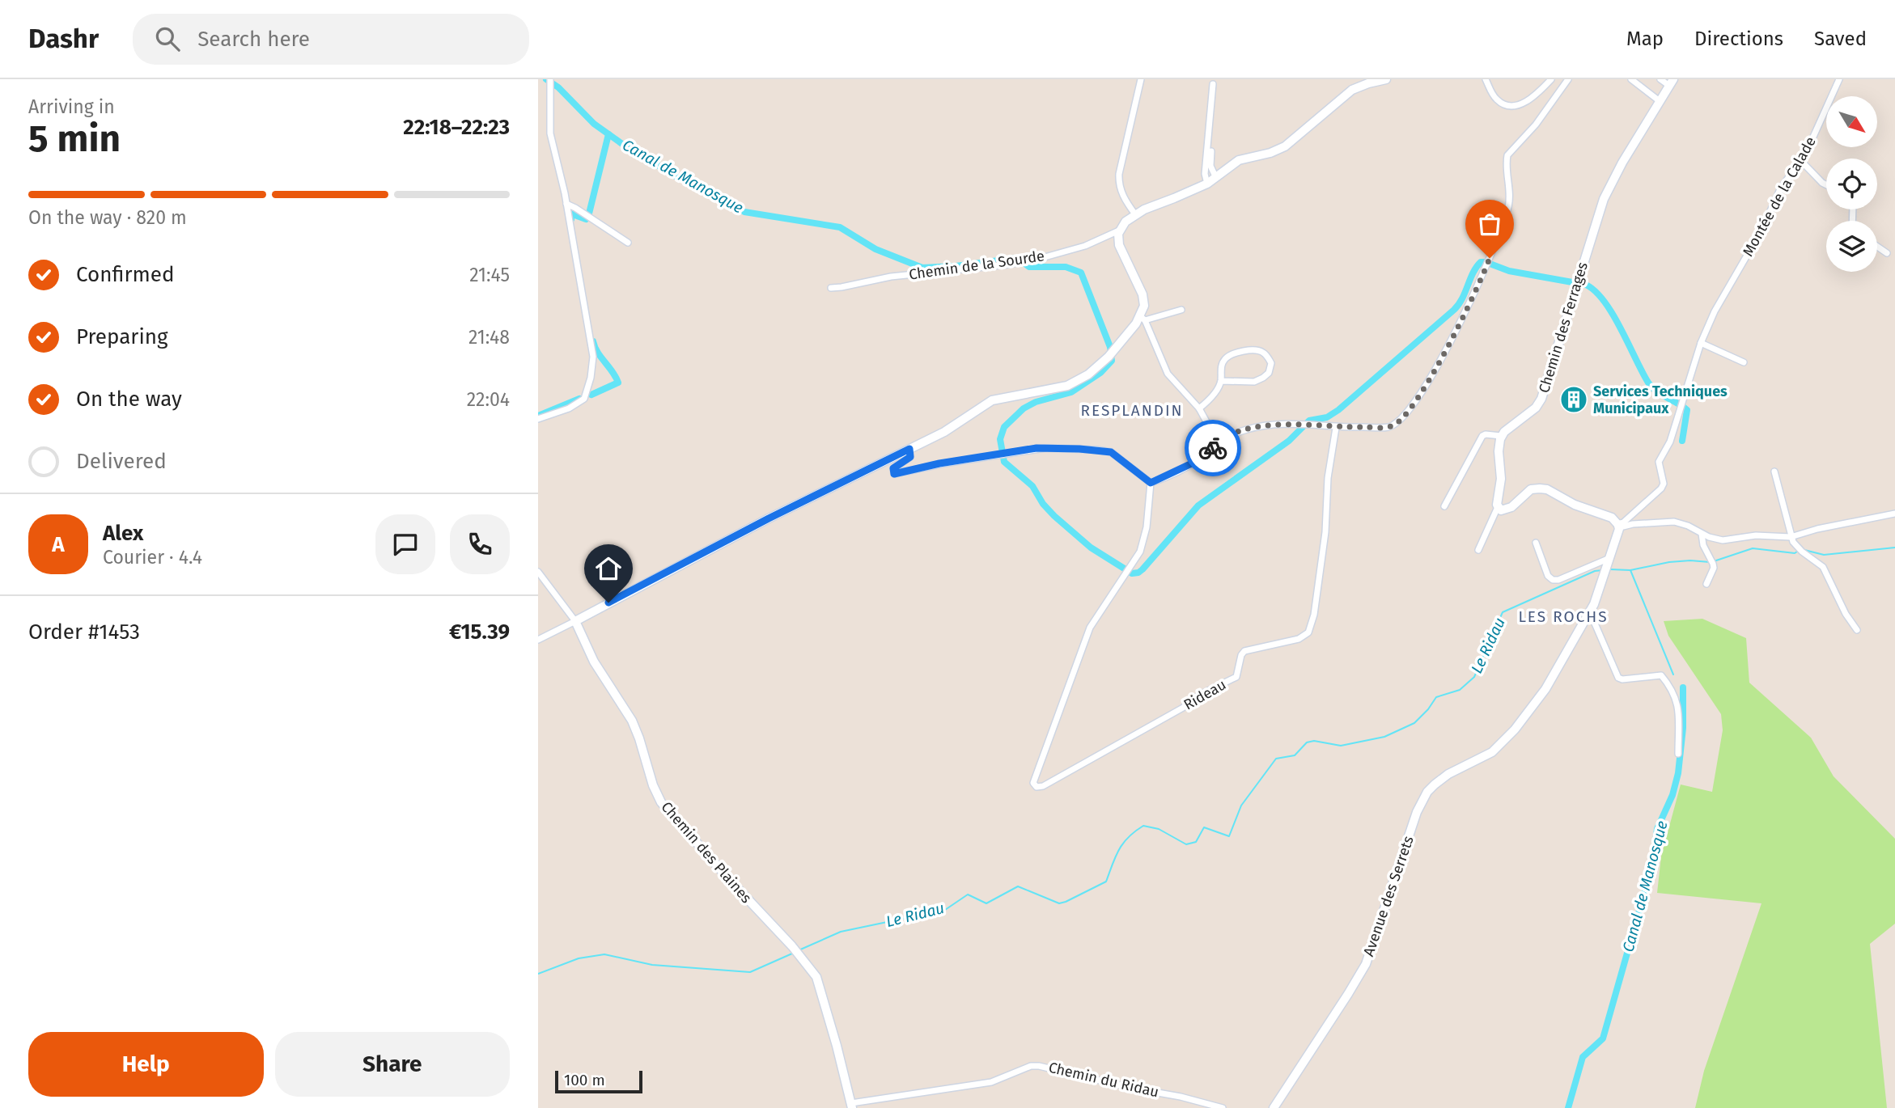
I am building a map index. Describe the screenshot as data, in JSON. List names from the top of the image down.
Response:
{
  "streets": {
    "street": [
      "Montée de la Calade",
      "Chemin de la Sourde",
      "Chemin des Ferrages",
      "Rideau",
      "Chemin des Plaines",
      "Avenue des Serrets",
      "Chemin du Ridau"
    ]
  },
  "crossings": [
    ["Montée de la Calade", "Avenue des Serrets"],
    ["Chemin des Plaines", "Chemin du Ridau"]
  ],
  "districts": ["RESPLANDIN", "LES ROCHS"],
  "water": ["Canal de Manosque", "Le Ridau"],
  "places": {
    "building": ["Services Techniques Municipaux"]
  },
  "scale_bar": "100 m",
  "north": "bottom right",
  "page": {
    "header": "Dashr",
    "search": "Search here",
    "nav": ["Map", "Directions", "Saved"],
    "heading": ["5 min", "Arriving in", "22:18–22:23"],
    "panel": [
      "Alex",
      "Courier · 4.4",
      "Order #1453",
      "€15.39"
    ],
    "bar": "On the way · 820 m",
    "list": [
      ["Confirmed", "21:45"],
      ["Preparing", "21:48"],
      ["On the way", "22:04"],
      "Delivered"
    ],
    "round": "A",
    "buttons": ["Help", "Share"],
    "scale": "100 m"
  }
}
